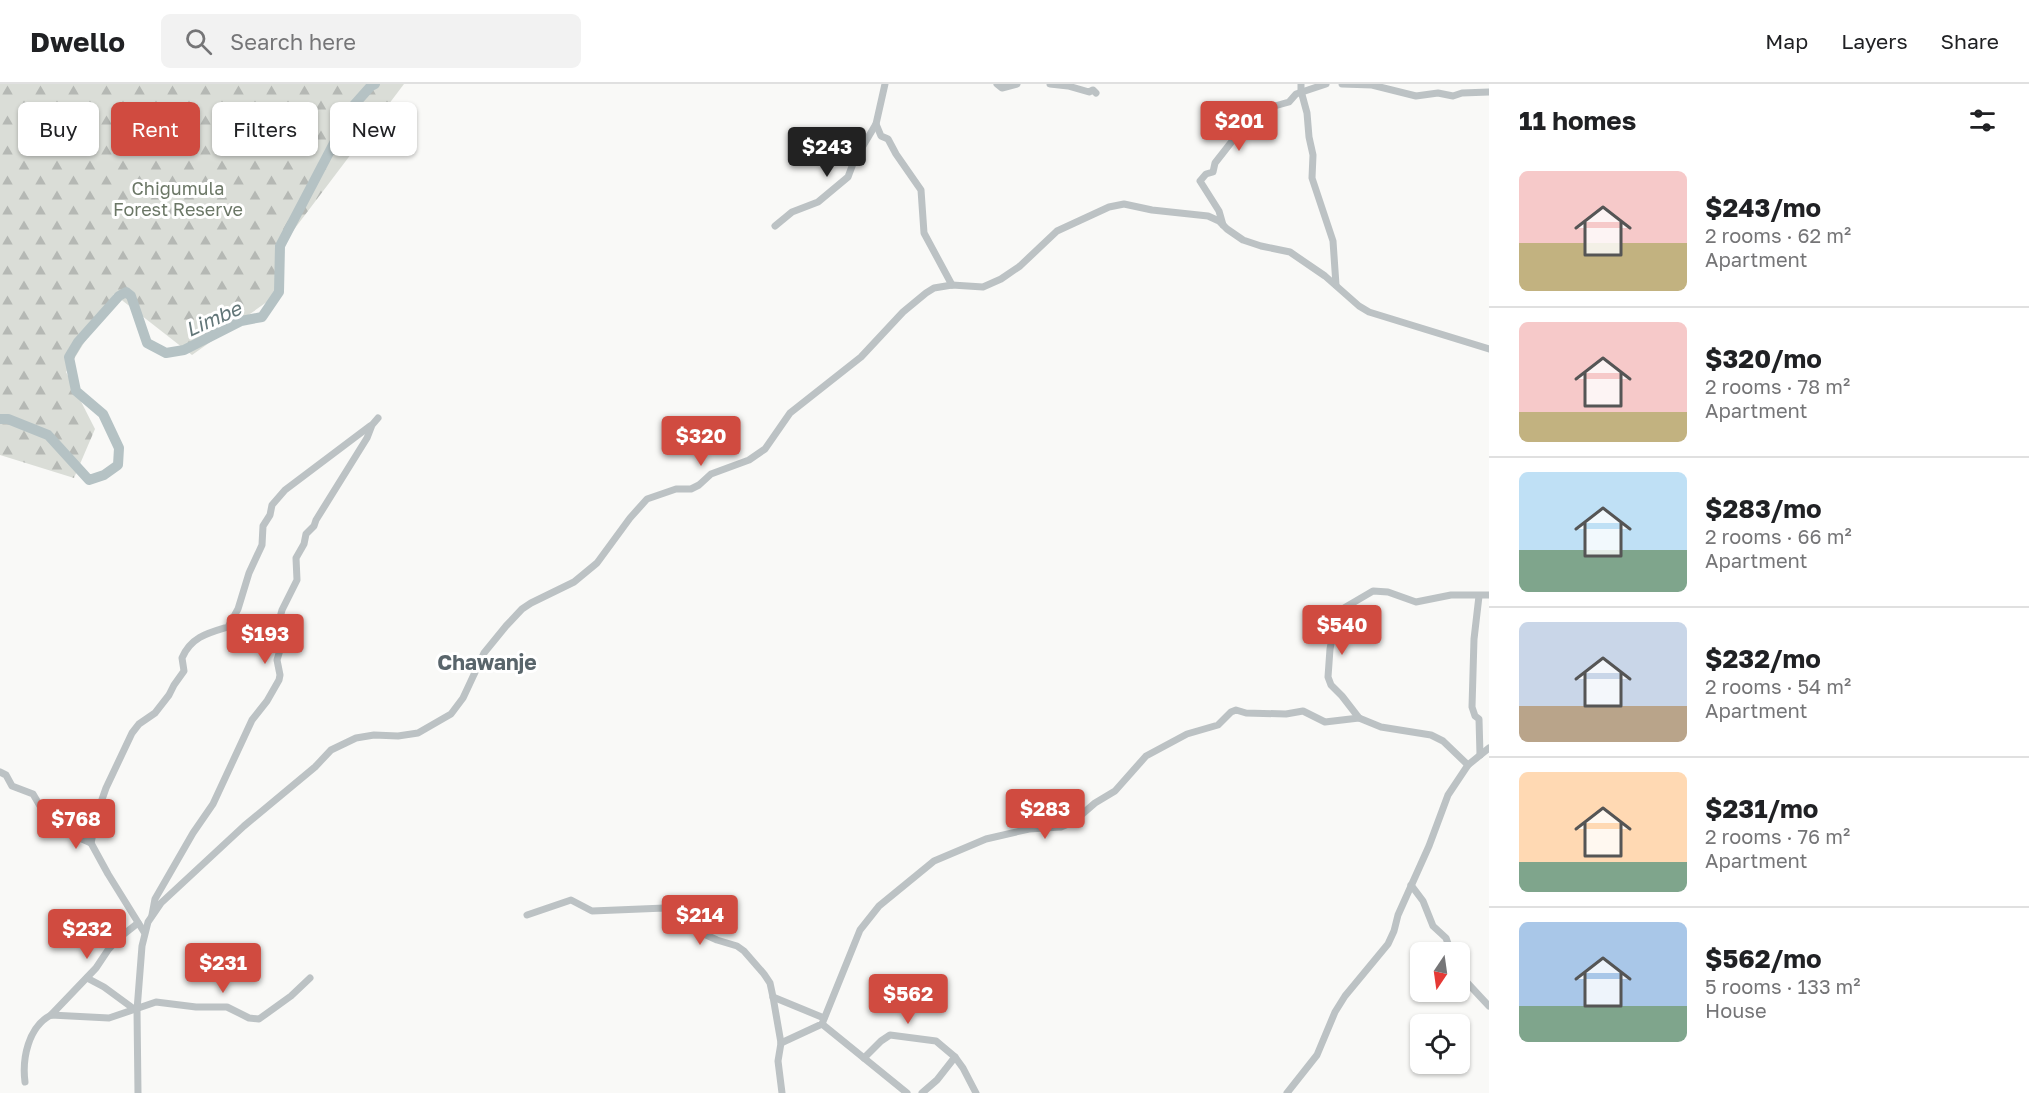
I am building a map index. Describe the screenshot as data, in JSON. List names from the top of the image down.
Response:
{
  "districts": ["Chawanje"],
  "water": ["Limbe"],
  "parks": ["Chigumula Forest Reserve"],
  "north": "bottom",
  "page": {
    "header": "Dwello",
    "search": "Search here",
    "nav": ["Map", "Layers", "Share"],
    "heading": "11 homes",
    "price": [
      "$201",
      "$243",
      "$320",
      "$540",
      "$193",
      "$283",
      "$768",
      "$214",
      "$232",
      "$231",
      "$562"
    ],
    "chip": [
      "Buy",
      "Rent",
      "Filters",
      "New"
    ],
    "list": [
      {
        "name": "$243/mo",
        "note": "2 rooms · 62 m² · Apartment"
      },
      {
        "name": "$320/mo",
        "note": "2 rooms · 78 m² · Apartment"
      },
      {
        "name": "$283/mo",
        "note": "2 rooms · 66 m² · Apartment"
      },
      {
        "name": "$232/mo",
        "note": "2 rooms · 54 m² · Apartment"
      },
      {
        "name": "$231/mo",
        "note": "2 rooms · 76 m² · Apartment"
      },
      {
        "name": "$562/mo",
        "note": "5 rooms · 133 m² · House"
      }
    ]
  }
}
